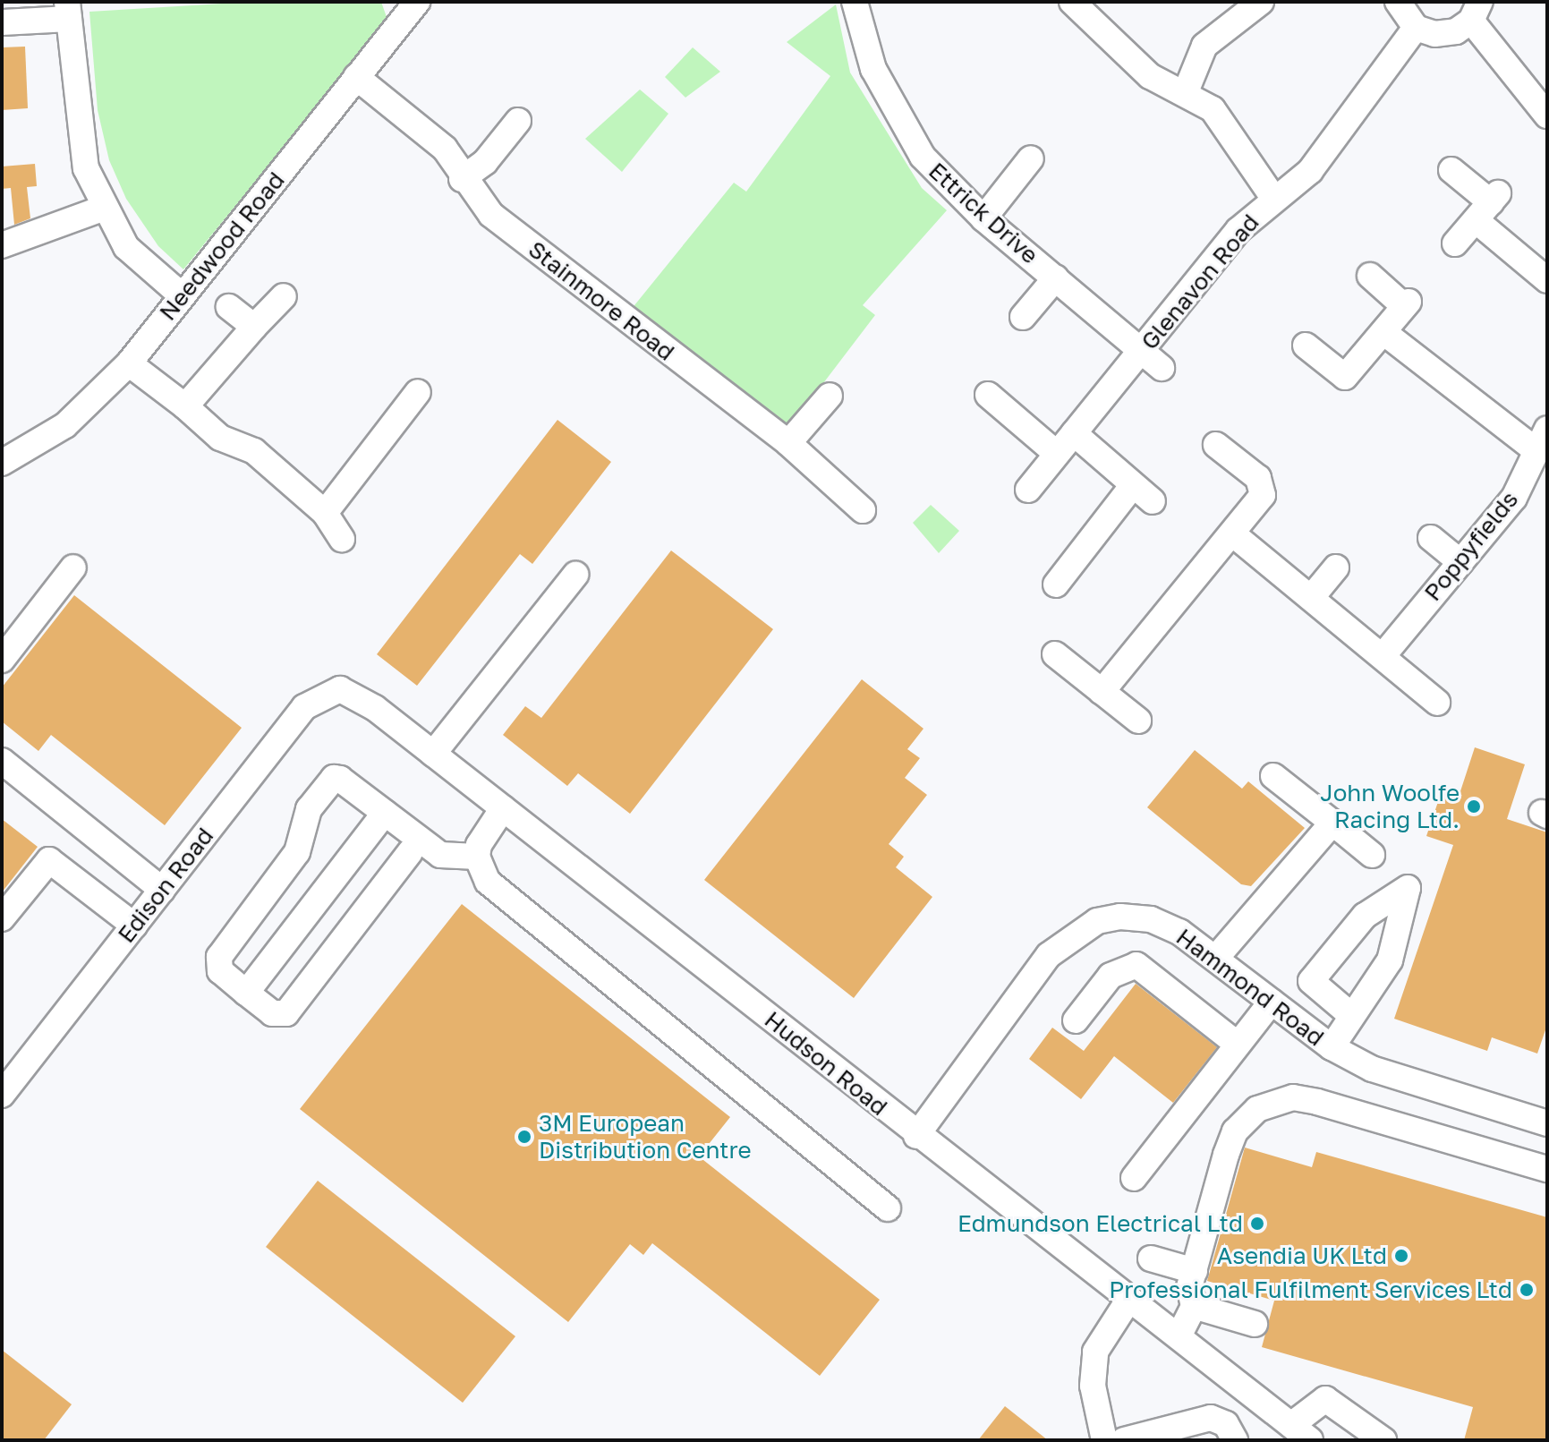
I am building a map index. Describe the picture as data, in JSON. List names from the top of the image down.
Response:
{
  "streets": {
    "street": [
      "Ettrick Drive",
      "Needwood Road",
      "Glenavon Road",
      "Stainmore Road",
      "Poppyfields",
      "Edison Road",
      "Hammond Road",
      "Hudson Road"
    ]
  },
  "crossings": [
    ["Ettrick Drive", "Glenavon Road"],
    ["Needwood Road", "Stainmore Road"],
    ["Edison Road", "Hudson Road"],
    ["Hammond Road", "Hudson Road"]
  ],
  "places": [
    "John Woolfe Racing Ltd.",
    "3M European Distribution Centre",
    "Edmundson Electrical Ltd",
    "Asendia UK Ltd",
    "Professional Fulfilment Services Ltd"
  ]
}
